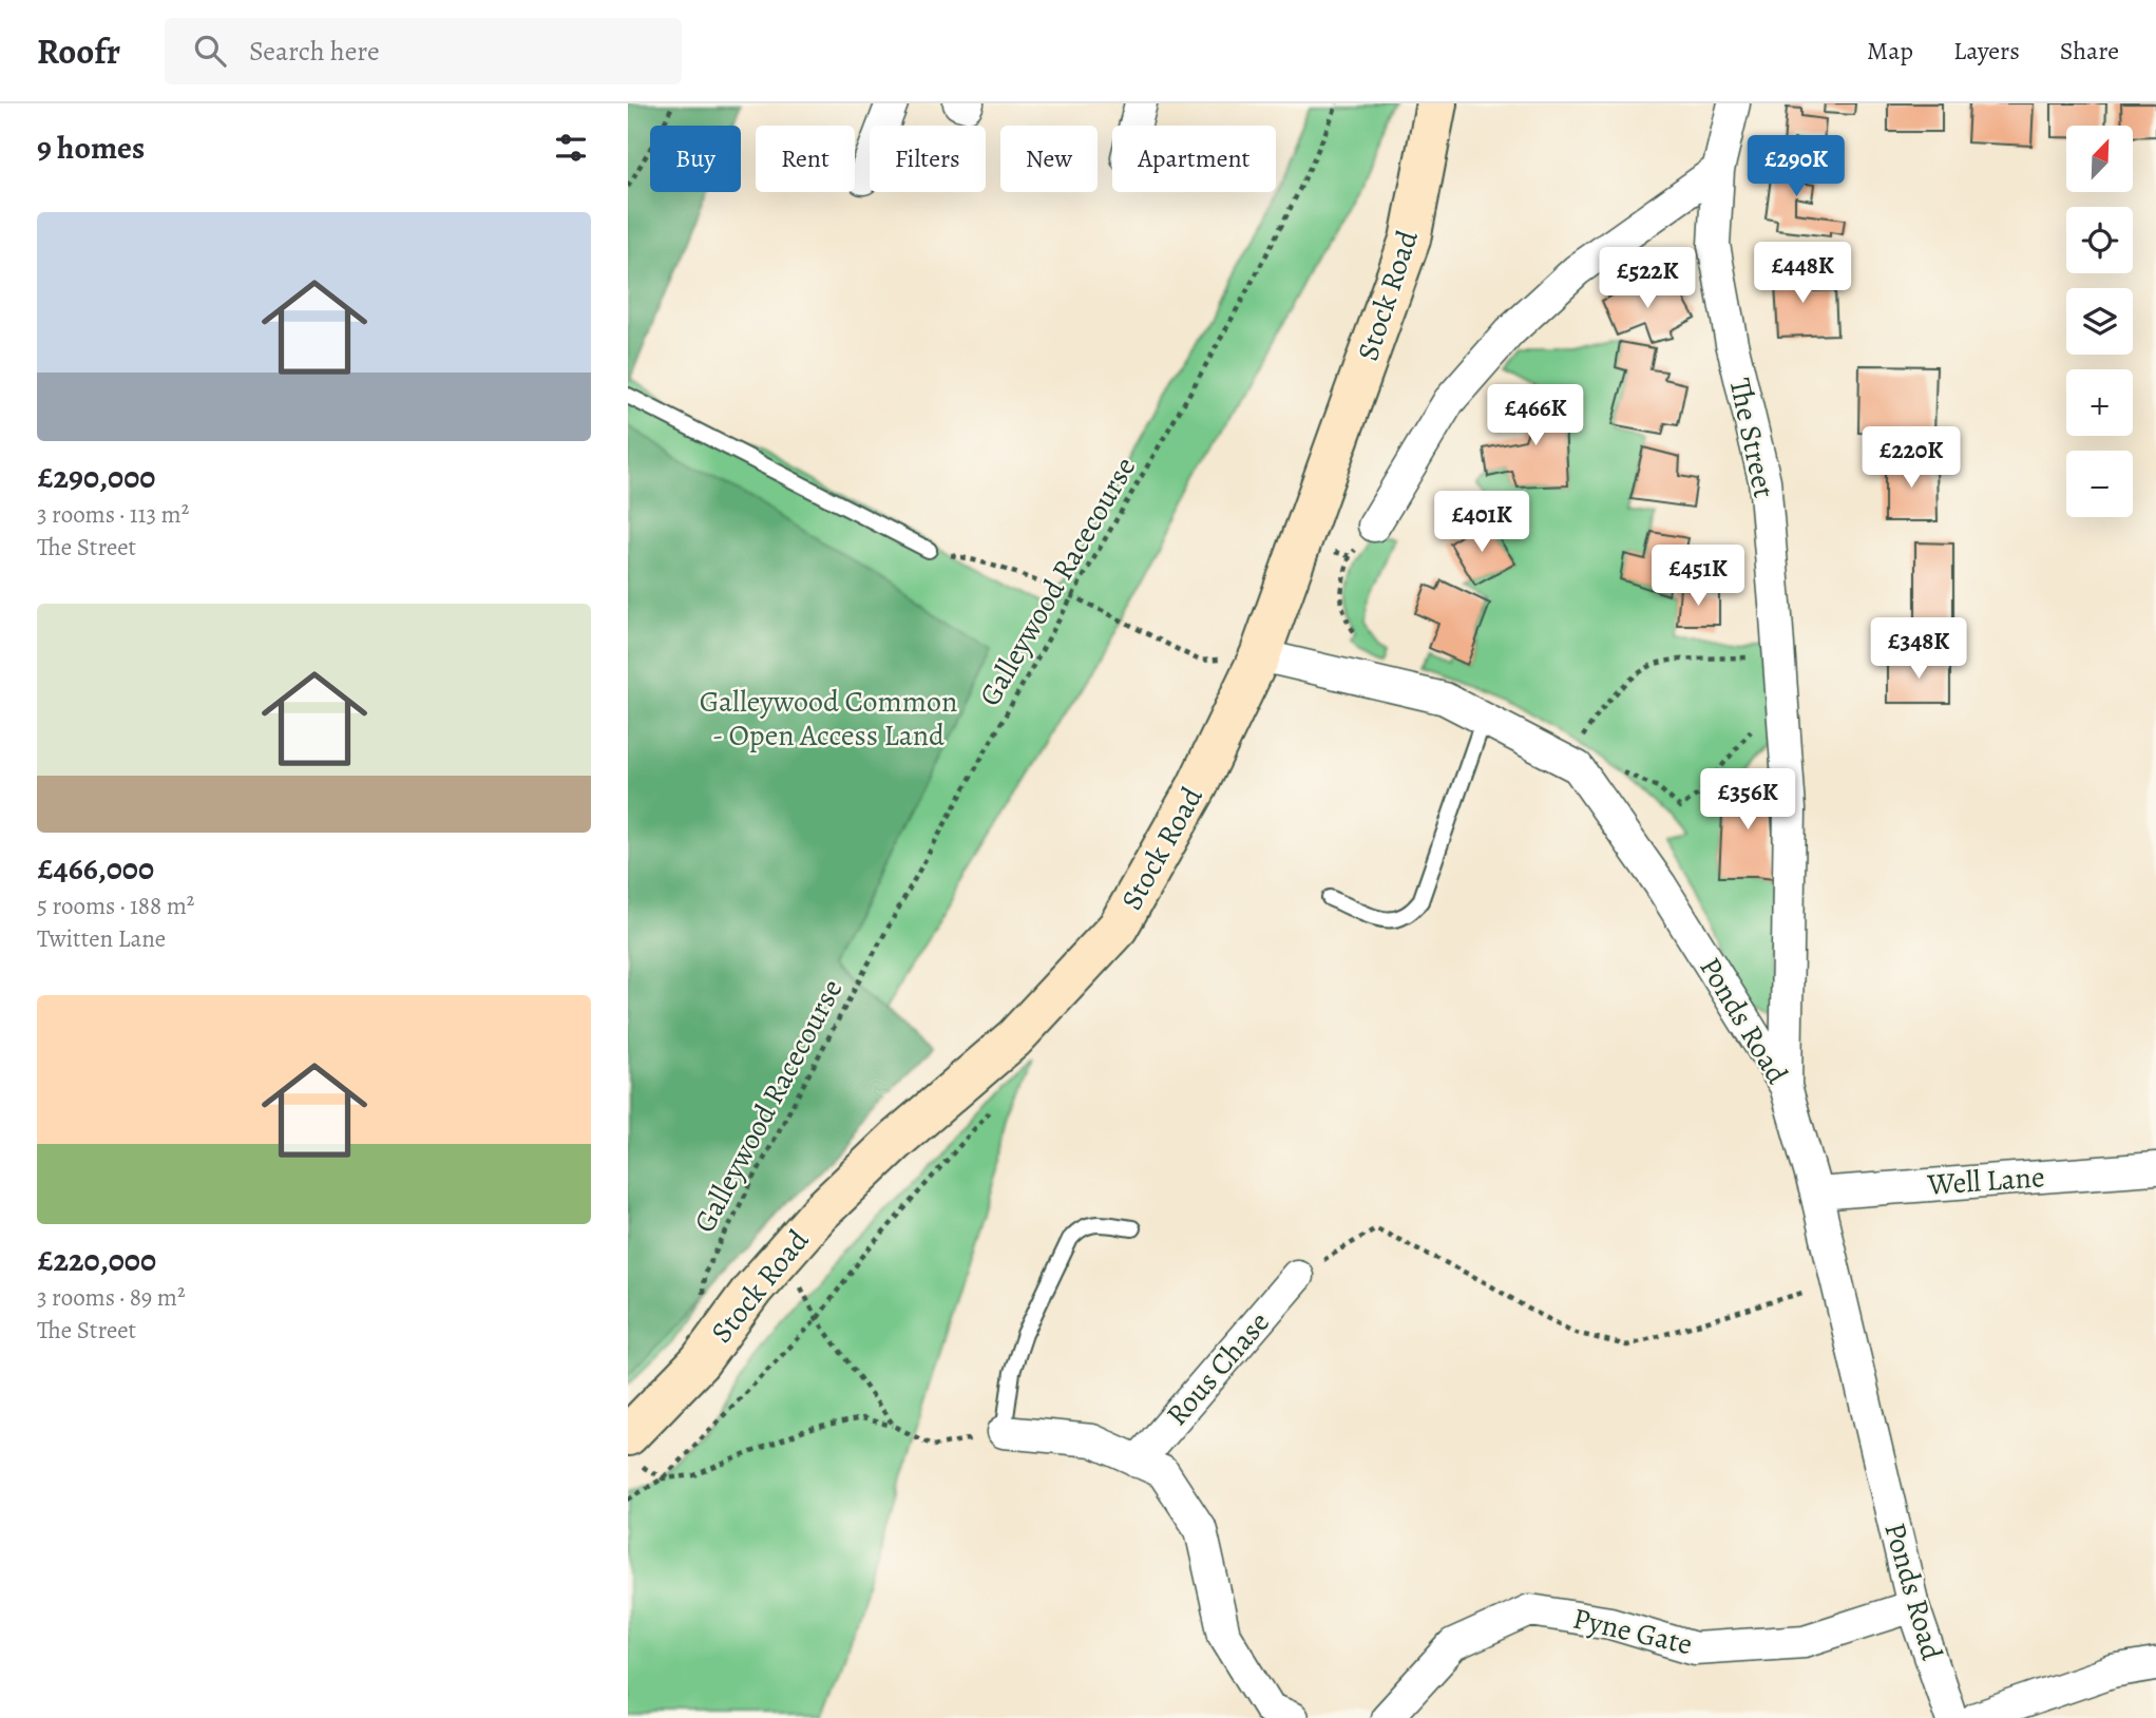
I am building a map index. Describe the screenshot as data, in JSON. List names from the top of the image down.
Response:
{
  "streets": {
    "main road": ["Stock Road"],
    "street": [
      "The Street",
      "Ponds Road",
      "Well Lane",
      "Rous Chase",
      "Pyne Gate"
    ],
    "path": ["Galleywood Racecourse"]
  },
  "crossings": [
    ["Stock Road", "Ponds Road"],
    ["The Street", "Ponds Road"],
    ["Ponds Road", "Well Lane"],
    ["Ponds Road", "Pyne Gate"]
  ],
  "parks": ["Galleywood Common - Open Access Land"],
  "north": "top right",
  "page": {
    "header": "Roofr",
    "search": "Search here",
    "nav": ["Map", "Layers", "Share"],
    "heading": "9 homes",
    "map_buttons": ["+", "−"],
    "chip": [
      "Buy",
      "Rent",
      "Filters",
      "New",
      "Apartment"
    ],
    "price": [
      "£290K",
      "£448K",
      "£522K",
      "£466K",
      "£220K",
      "£401K",
      "£451K",
      "£348K",
      "£356K"
    ],
    "list": [
      {
        "name": "£290,000",
        "note": "3 rooms · 113 m² · The Street"
      },
      {
        "name": "£466,000",
        "note": "5 rooms · 188 m² · Twitten Lane"
      },
      {
        "name": "£220,000",
        "note": "3 rooms · 89 m² · The Street"
      }
    ]
  }
}
